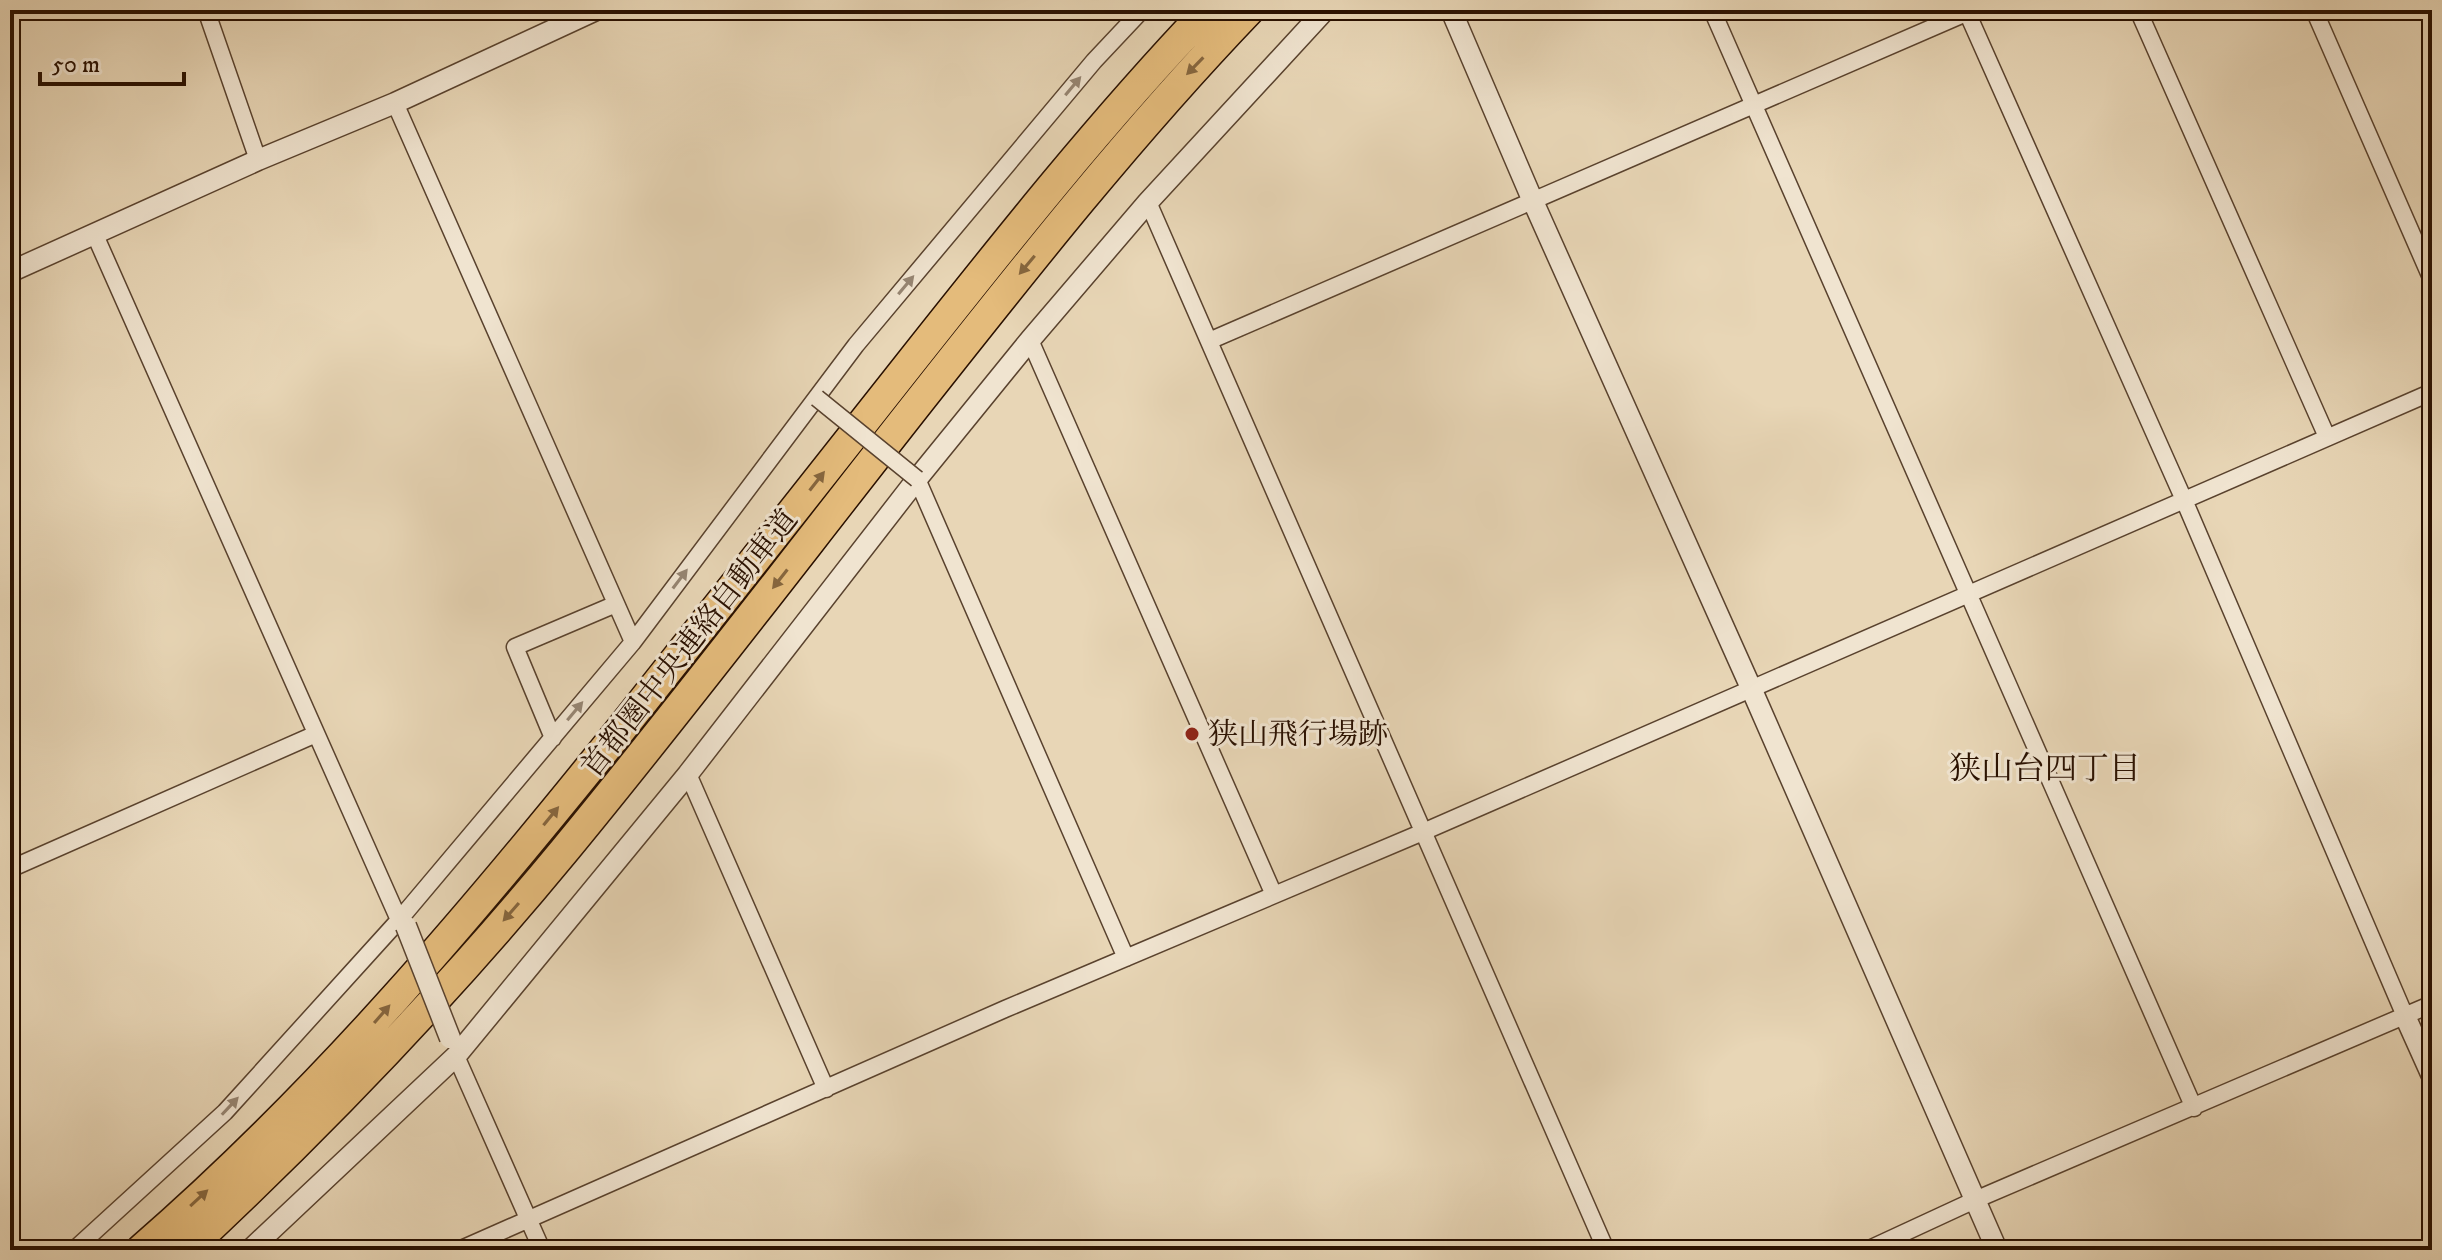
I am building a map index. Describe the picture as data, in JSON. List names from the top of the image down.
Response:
{
  "streets": {
    "highway": ["首都圏中央連絡自動車道"]
  },
  "districts": ["狭山台四丁目"],
  "places": ["狭山飛行場跡"],
  "scale_bar": "50 m"
}
